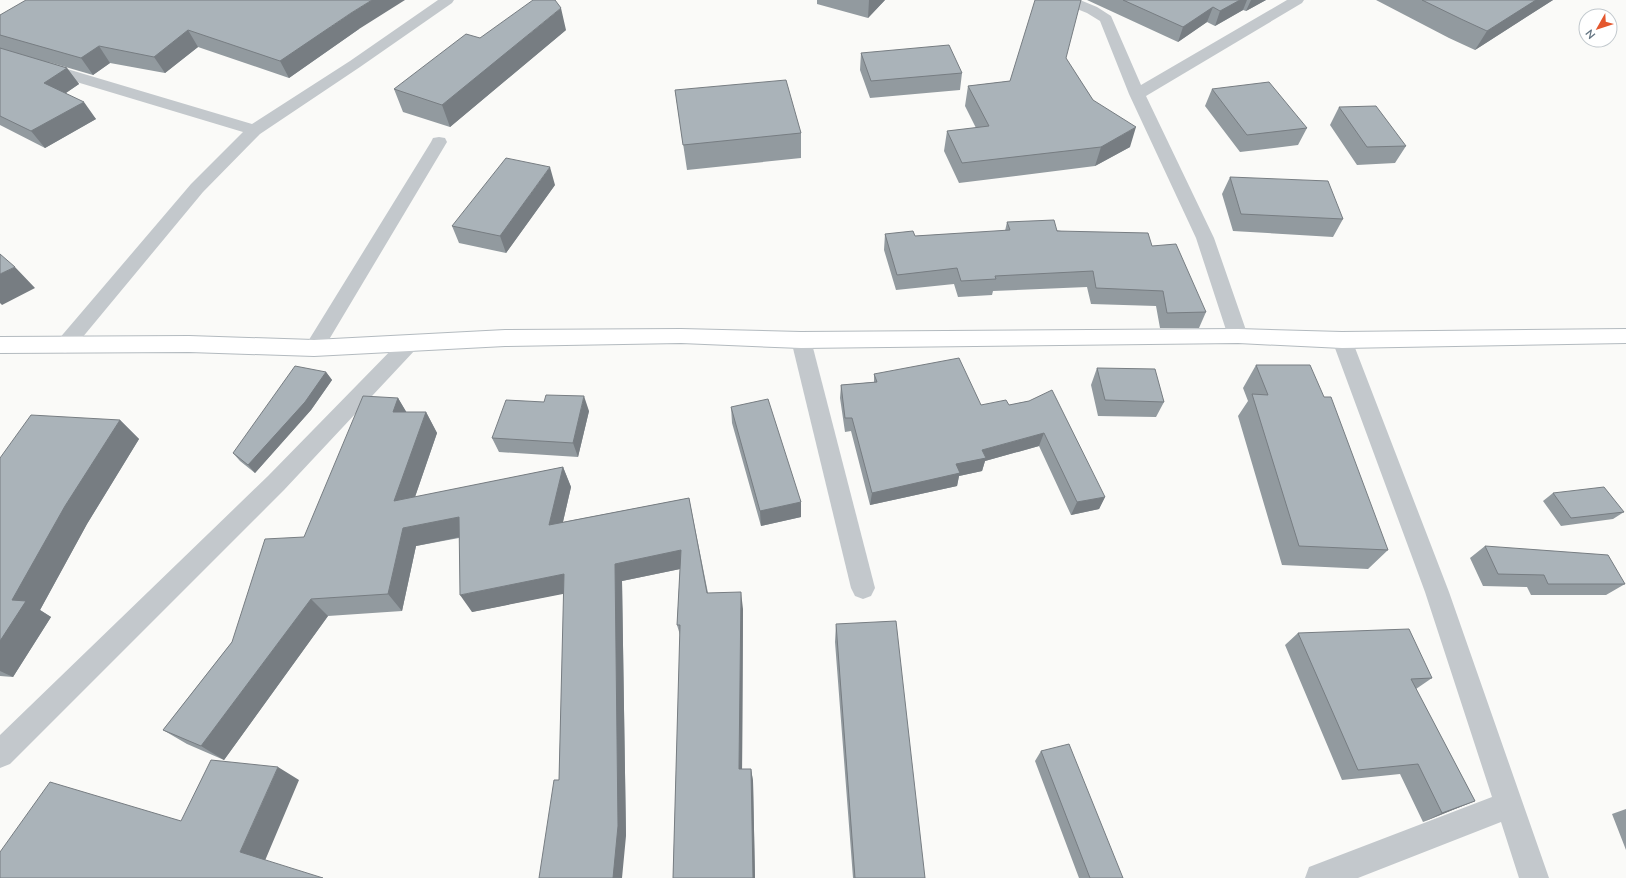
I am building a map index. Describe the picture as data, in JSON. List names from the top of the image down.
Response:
{
  "north": "bottom left"
}
